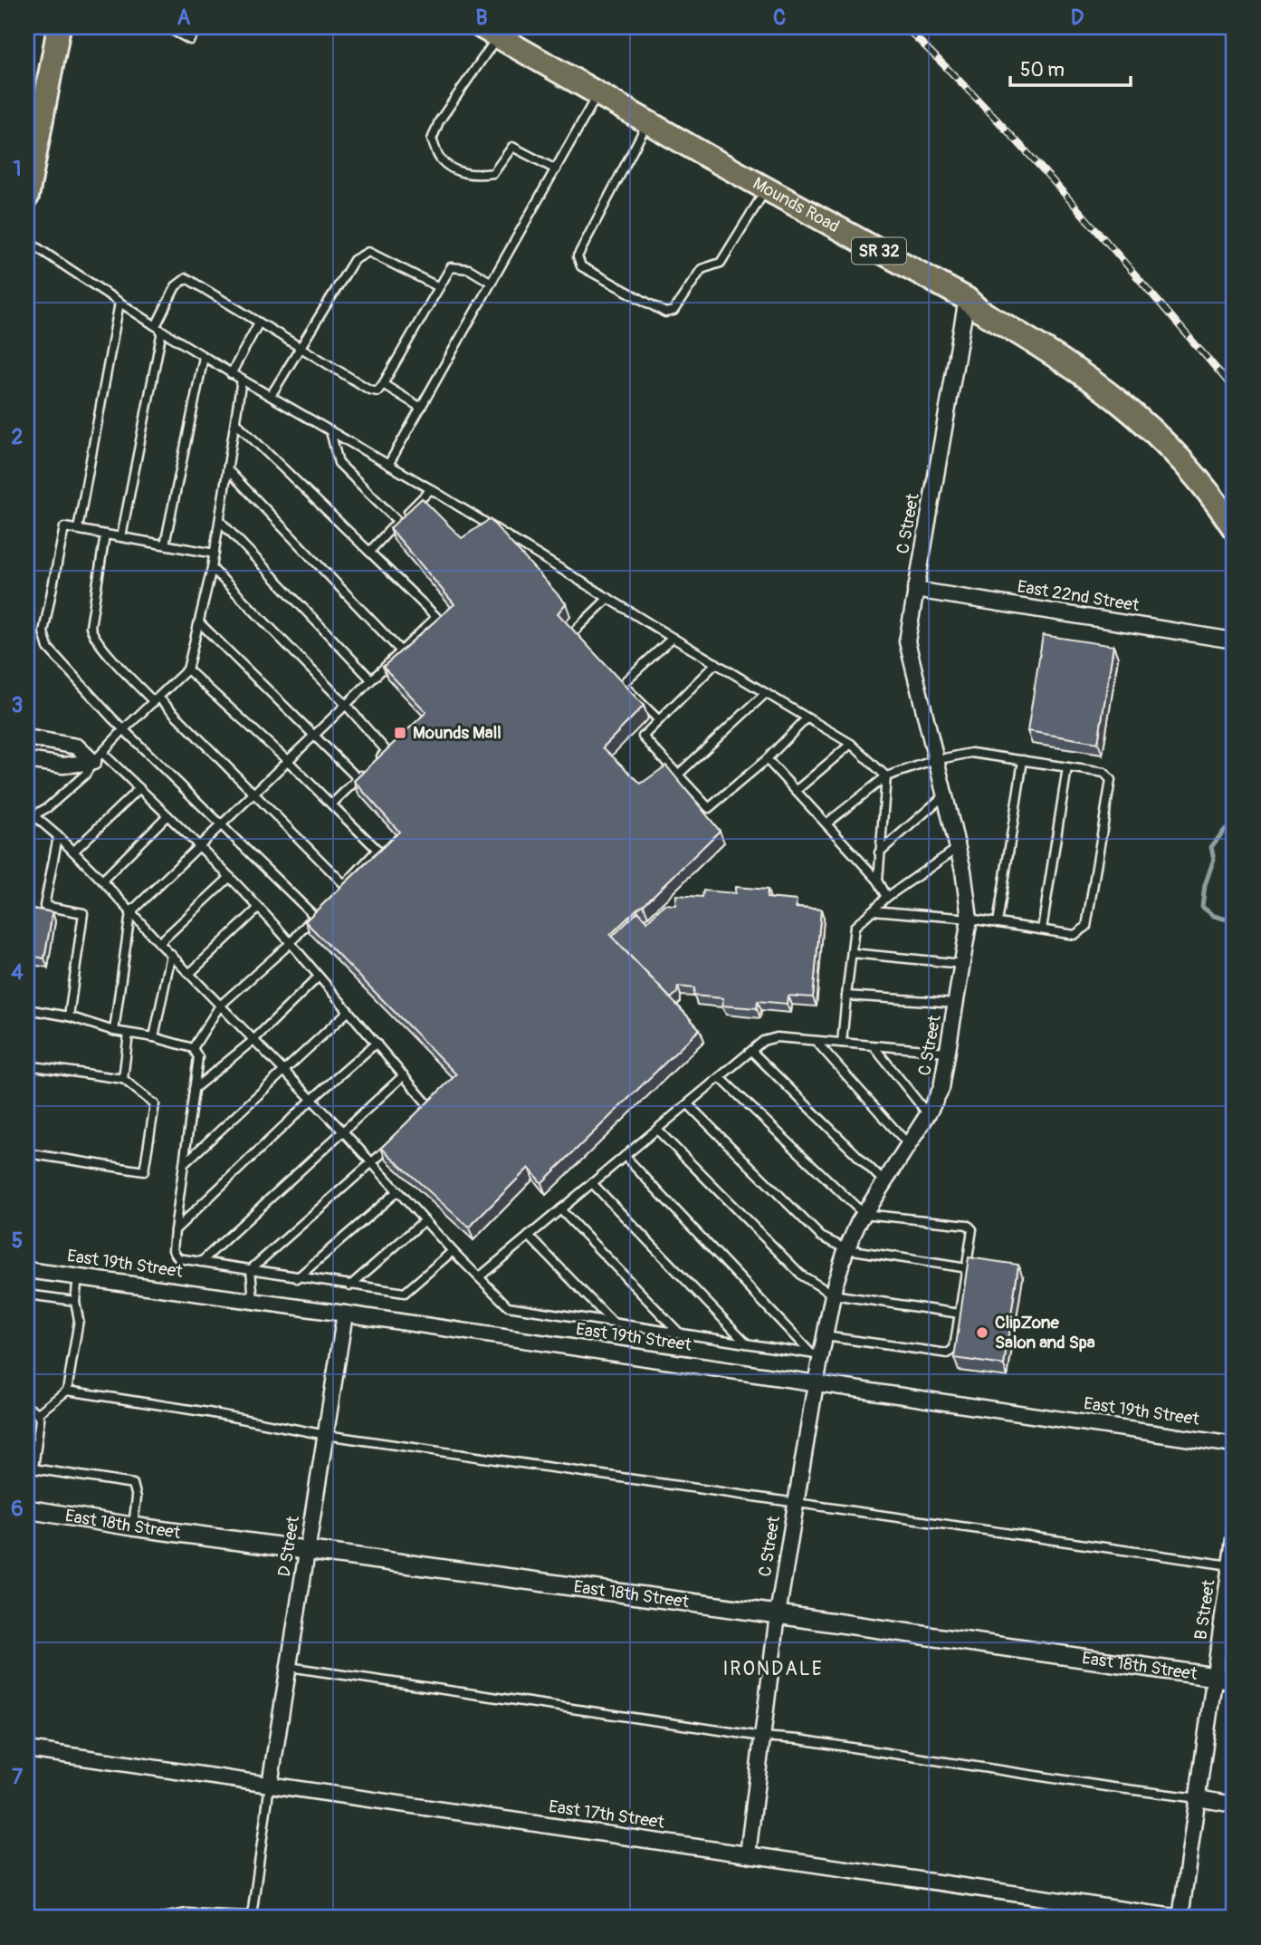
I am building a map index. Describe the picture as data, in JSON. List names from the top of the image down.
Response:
{
  "streets": {
    "main road": ["Mounds Road", "SR 32"],
    "street": [
      "C Street",
      "East 22nd Street",
      "East 19th Street",
      "East 18th Street",
      "D Street",
      "B Street",
      "East 17th Street"
    ]
  },
  "crossings": [
    ["Mounds Road", "C Street"],
    ["C Street", "East 22nd Street"],
    ["C Street", "East 19th Street"],
    ["C Street", "East 18th Street"],
    ["C Street", "East 17th Street"],
    ["East 19th Street", "D Street"],
    ["East 18th Street", "D Street"],
    ["East 18th Street", "B Street"],
    ["D Street", "East 17th Street"],
    ["B Street", "East 17th Street"]
  ],
  "districts": ["IRONDALE"],
  "places": {
    "transit": ["Mounds Mall"],
    "other": ["ClipZone Salon and Spa"]
  },
  "scale_bar": "50 m",
  "grid": {
    "columns": [
      "A",
      "B",
      "C",
      "D"
    ],
    "rows": [
      "1",
      "2",
      "3",
      "4",
      "5",
      "6",
      "7"
    ]
  }
}
